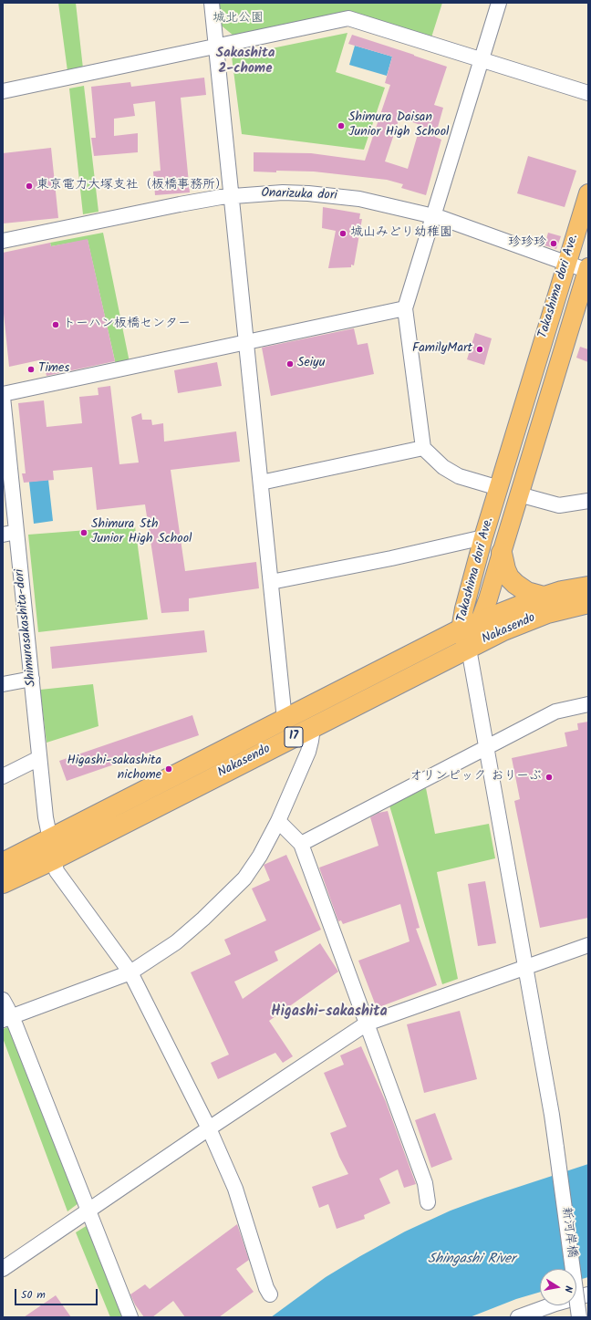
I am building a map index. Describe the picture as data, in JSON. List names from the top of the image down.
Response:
{
  "streets": {
    "highway": ["Nakasendo", "17"],
    "main road": ["Takashima dori Ave."],
    "street": ["Onarizuka dori", "Shimurasakashita-dori", "新河岸橋"]
  },
  "crossings": [
    ["Onarizuka dori", "Takashima dori Ave."],
    ["Takashima dori Ave.", "Nakasendo"],
    ["Takashima dori Ave.", "新河岸橋"],
    ["Shimurasakashita-dori", "Nakasendo"],
    ["Nakasendo", "新河岸橋"]
  ],
  "districts": ["Sakashita 2-chome", "Higashi-sakashita"],
  "water": ["Shingashi River"],
  "parks": ["城北公園"],
  "places": [
    "Shimura Daisan Junior High School",
    "東京電力大塚支社（板橋事務所）",
    "城山みどり幼稚園",
    "珍珍珍",
    "トーハン板橋センター",
    "FamilyMart",
    "Seiyu",
    "Times",
    "Shimura 5th Junior High School",
    "Higashi-sakashita nichome",
    "オリンピック おりーぶ"
  ],
  "scale_bar": "50 m",
  "north": "right"
}
